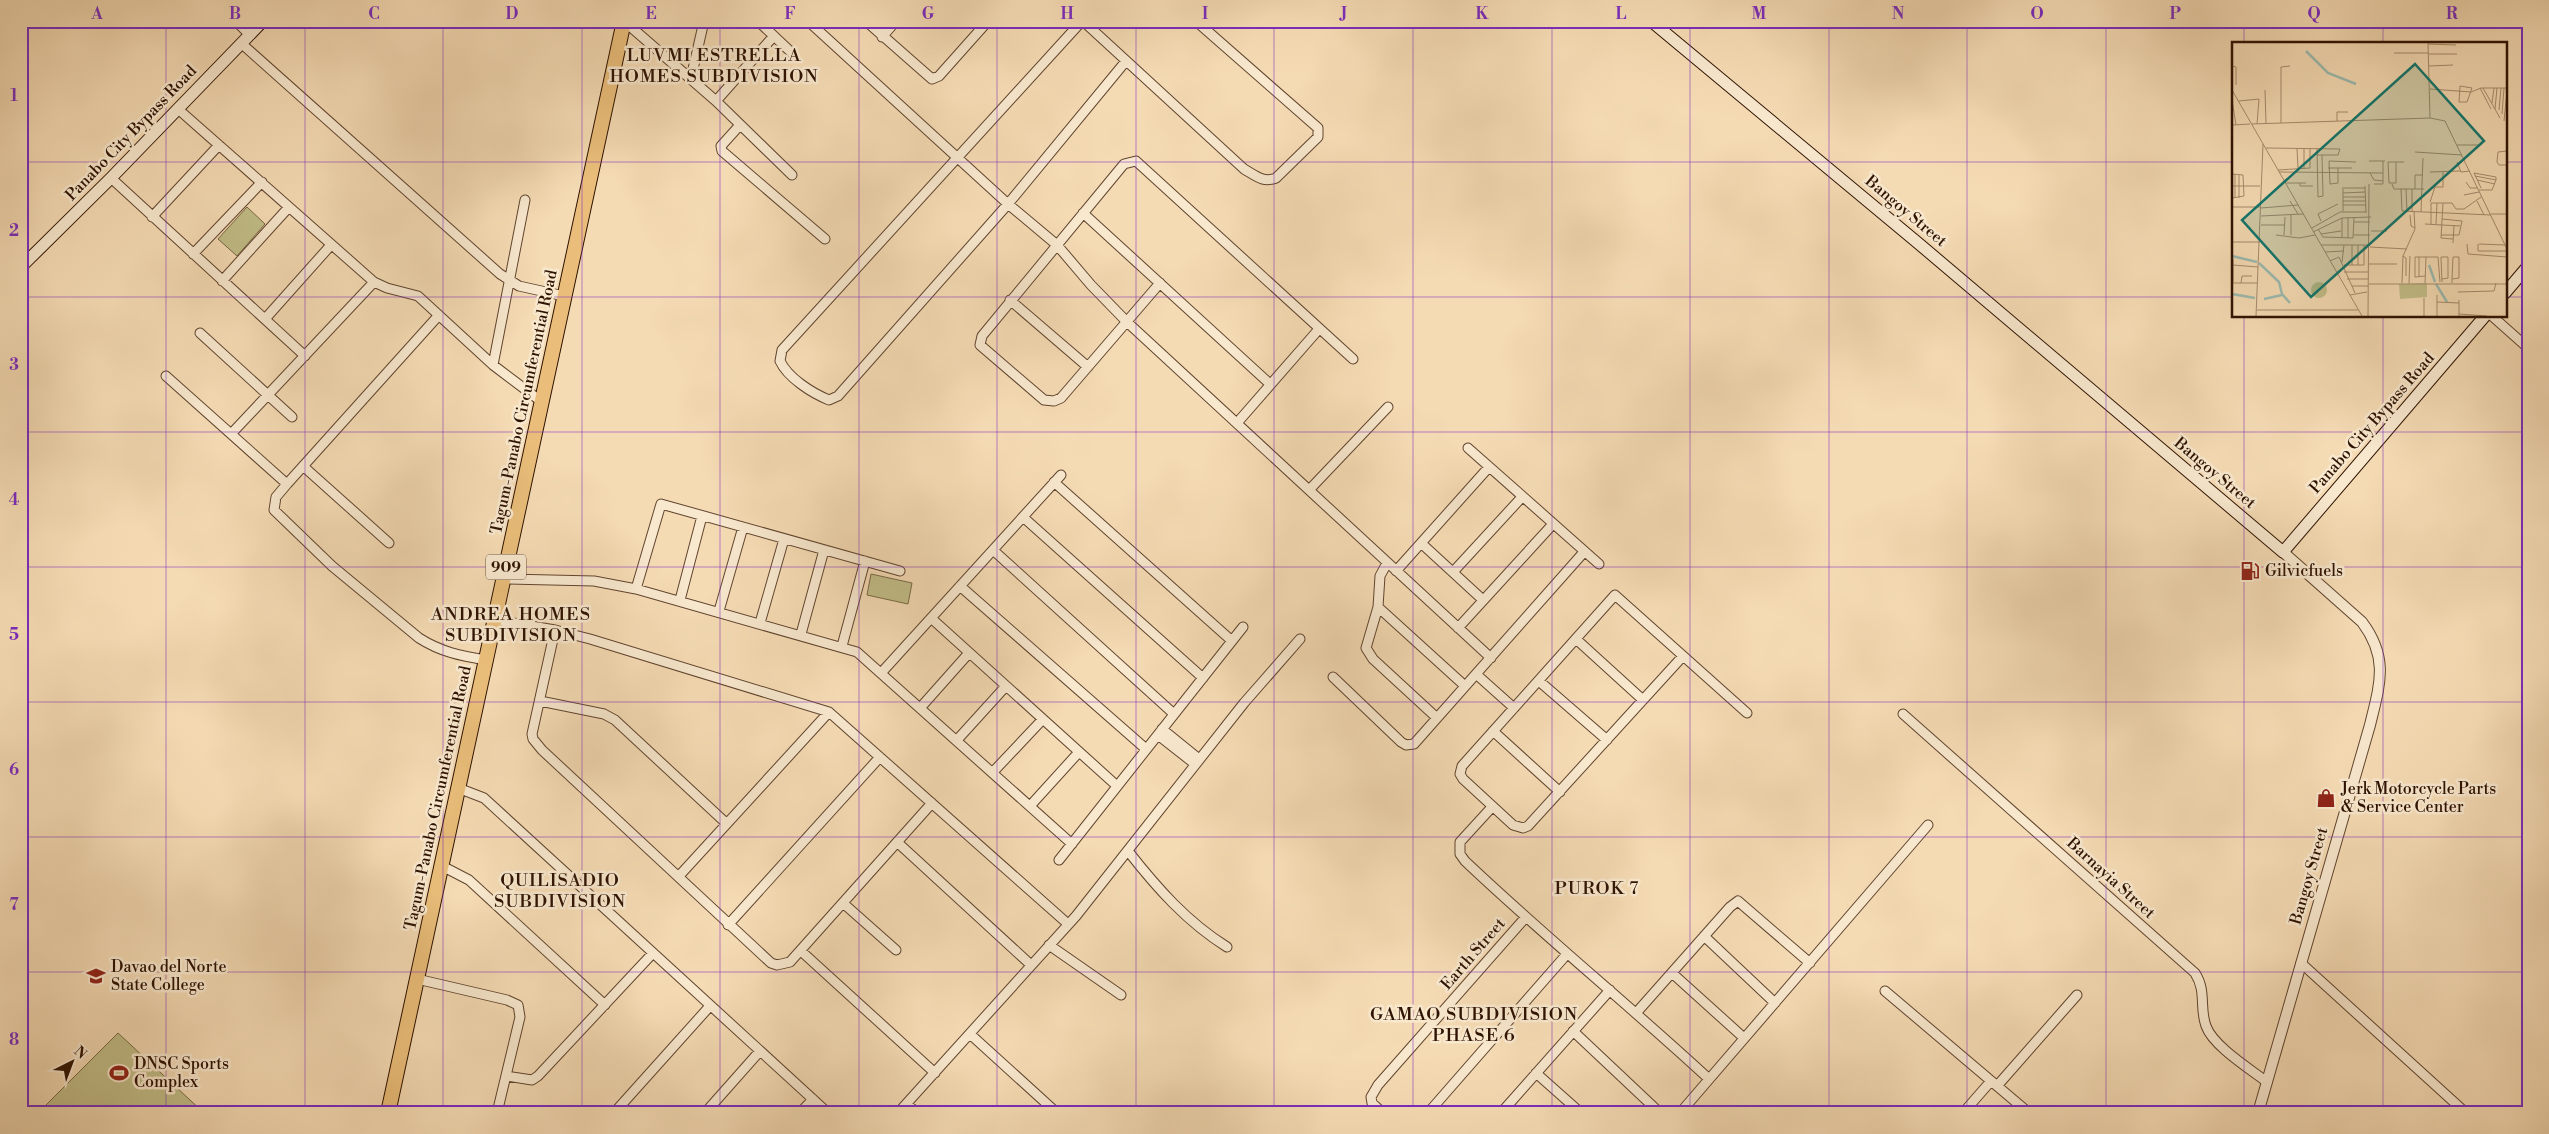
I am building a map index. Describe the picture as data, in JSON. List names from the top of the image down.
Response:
{
  "streets": {
    "main road": [
      "Panabo City Bypass Road",
      "Bangoy Street",
      "Tagum-Panabo Circumferential Road",
      "909"
    ],
    "street": ["Barnayia Street", "Earth Street"]
  },
  "crossings": [
    ["Panabo City Bypass Road", "Bangoy Street"],
    ["Bangoy Street", "Barnayia Street"]
  ],
  "districts": [
    "LUVMI ESTRELLA HOMES SUBDIVISION",
    "ANDREA HOMES SUBDIVISION",
    "QUILISADIO SUBDIVISION",
    "PUROK 7",
    "GAMAO SUBDIVISION PHASE 6"
  ],
  "places": {
    "fuel station": ["Gilvicfuels"],
    "shop": ["Jerk Motorcycle Parts & Service Center"],
    "school or university": ["Davao del Norte State College"],
    "sports": ["DNSC Sports Complex"]
  },
  "north": "top right",
  "grid": {
    "columns": [
      "A",
      "B",
      "C",
      "D",
      "E",
      "F",
      "G",
      "H",
      "I",
      "J",
      "K",
      "L",
      "M",
      "N",
      "O",
      "P",
      "Q",
      "R"
    ],
    "rows": [
      "1",
      "2",
      "3",
      "4",
      "5",
      "6",
      "7",
      "8"
    ]
  }
}
